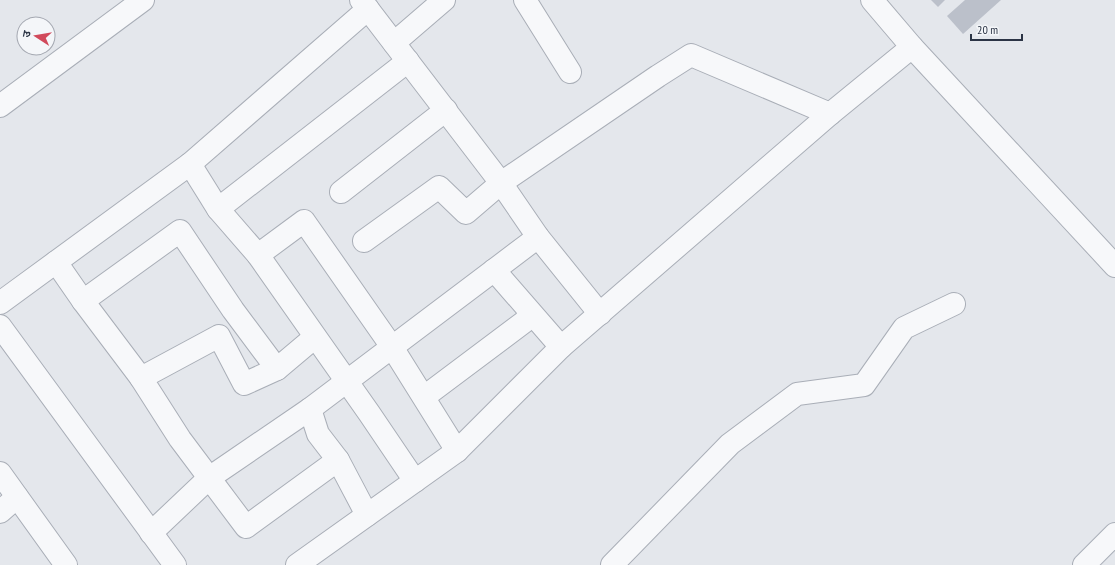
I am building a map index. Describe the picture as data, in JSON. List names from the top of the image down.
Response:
{
  "scale_bar": "20 m",
  "north": "left"
}
